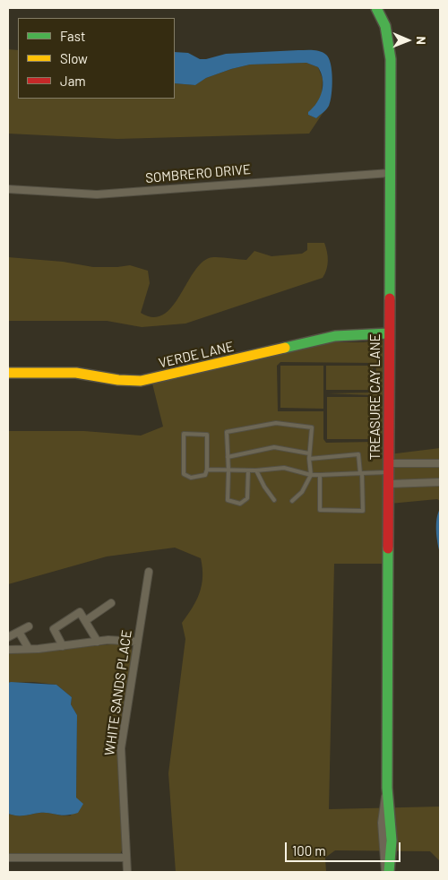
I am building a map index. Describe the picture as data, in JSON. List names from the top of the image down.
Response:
{
  "streets": {
    "street": [
      "SOMBRERO DRIVE",
      "VERDE LANE",
      "TREASURE CAY LANE",
      "WHITE SANDS PLACE"
    ]
  },
  "crossings": [
    ["SOMBRERO DRIVE", "TREASURE CAY LANE"],
    ["VERDE LANE", "TREASURE CAY LANE"]
  ],
  "legend": ["Fast", "Slow", "Jam"],
  "scale_bar": "100 m",
  "north": "right"
}
